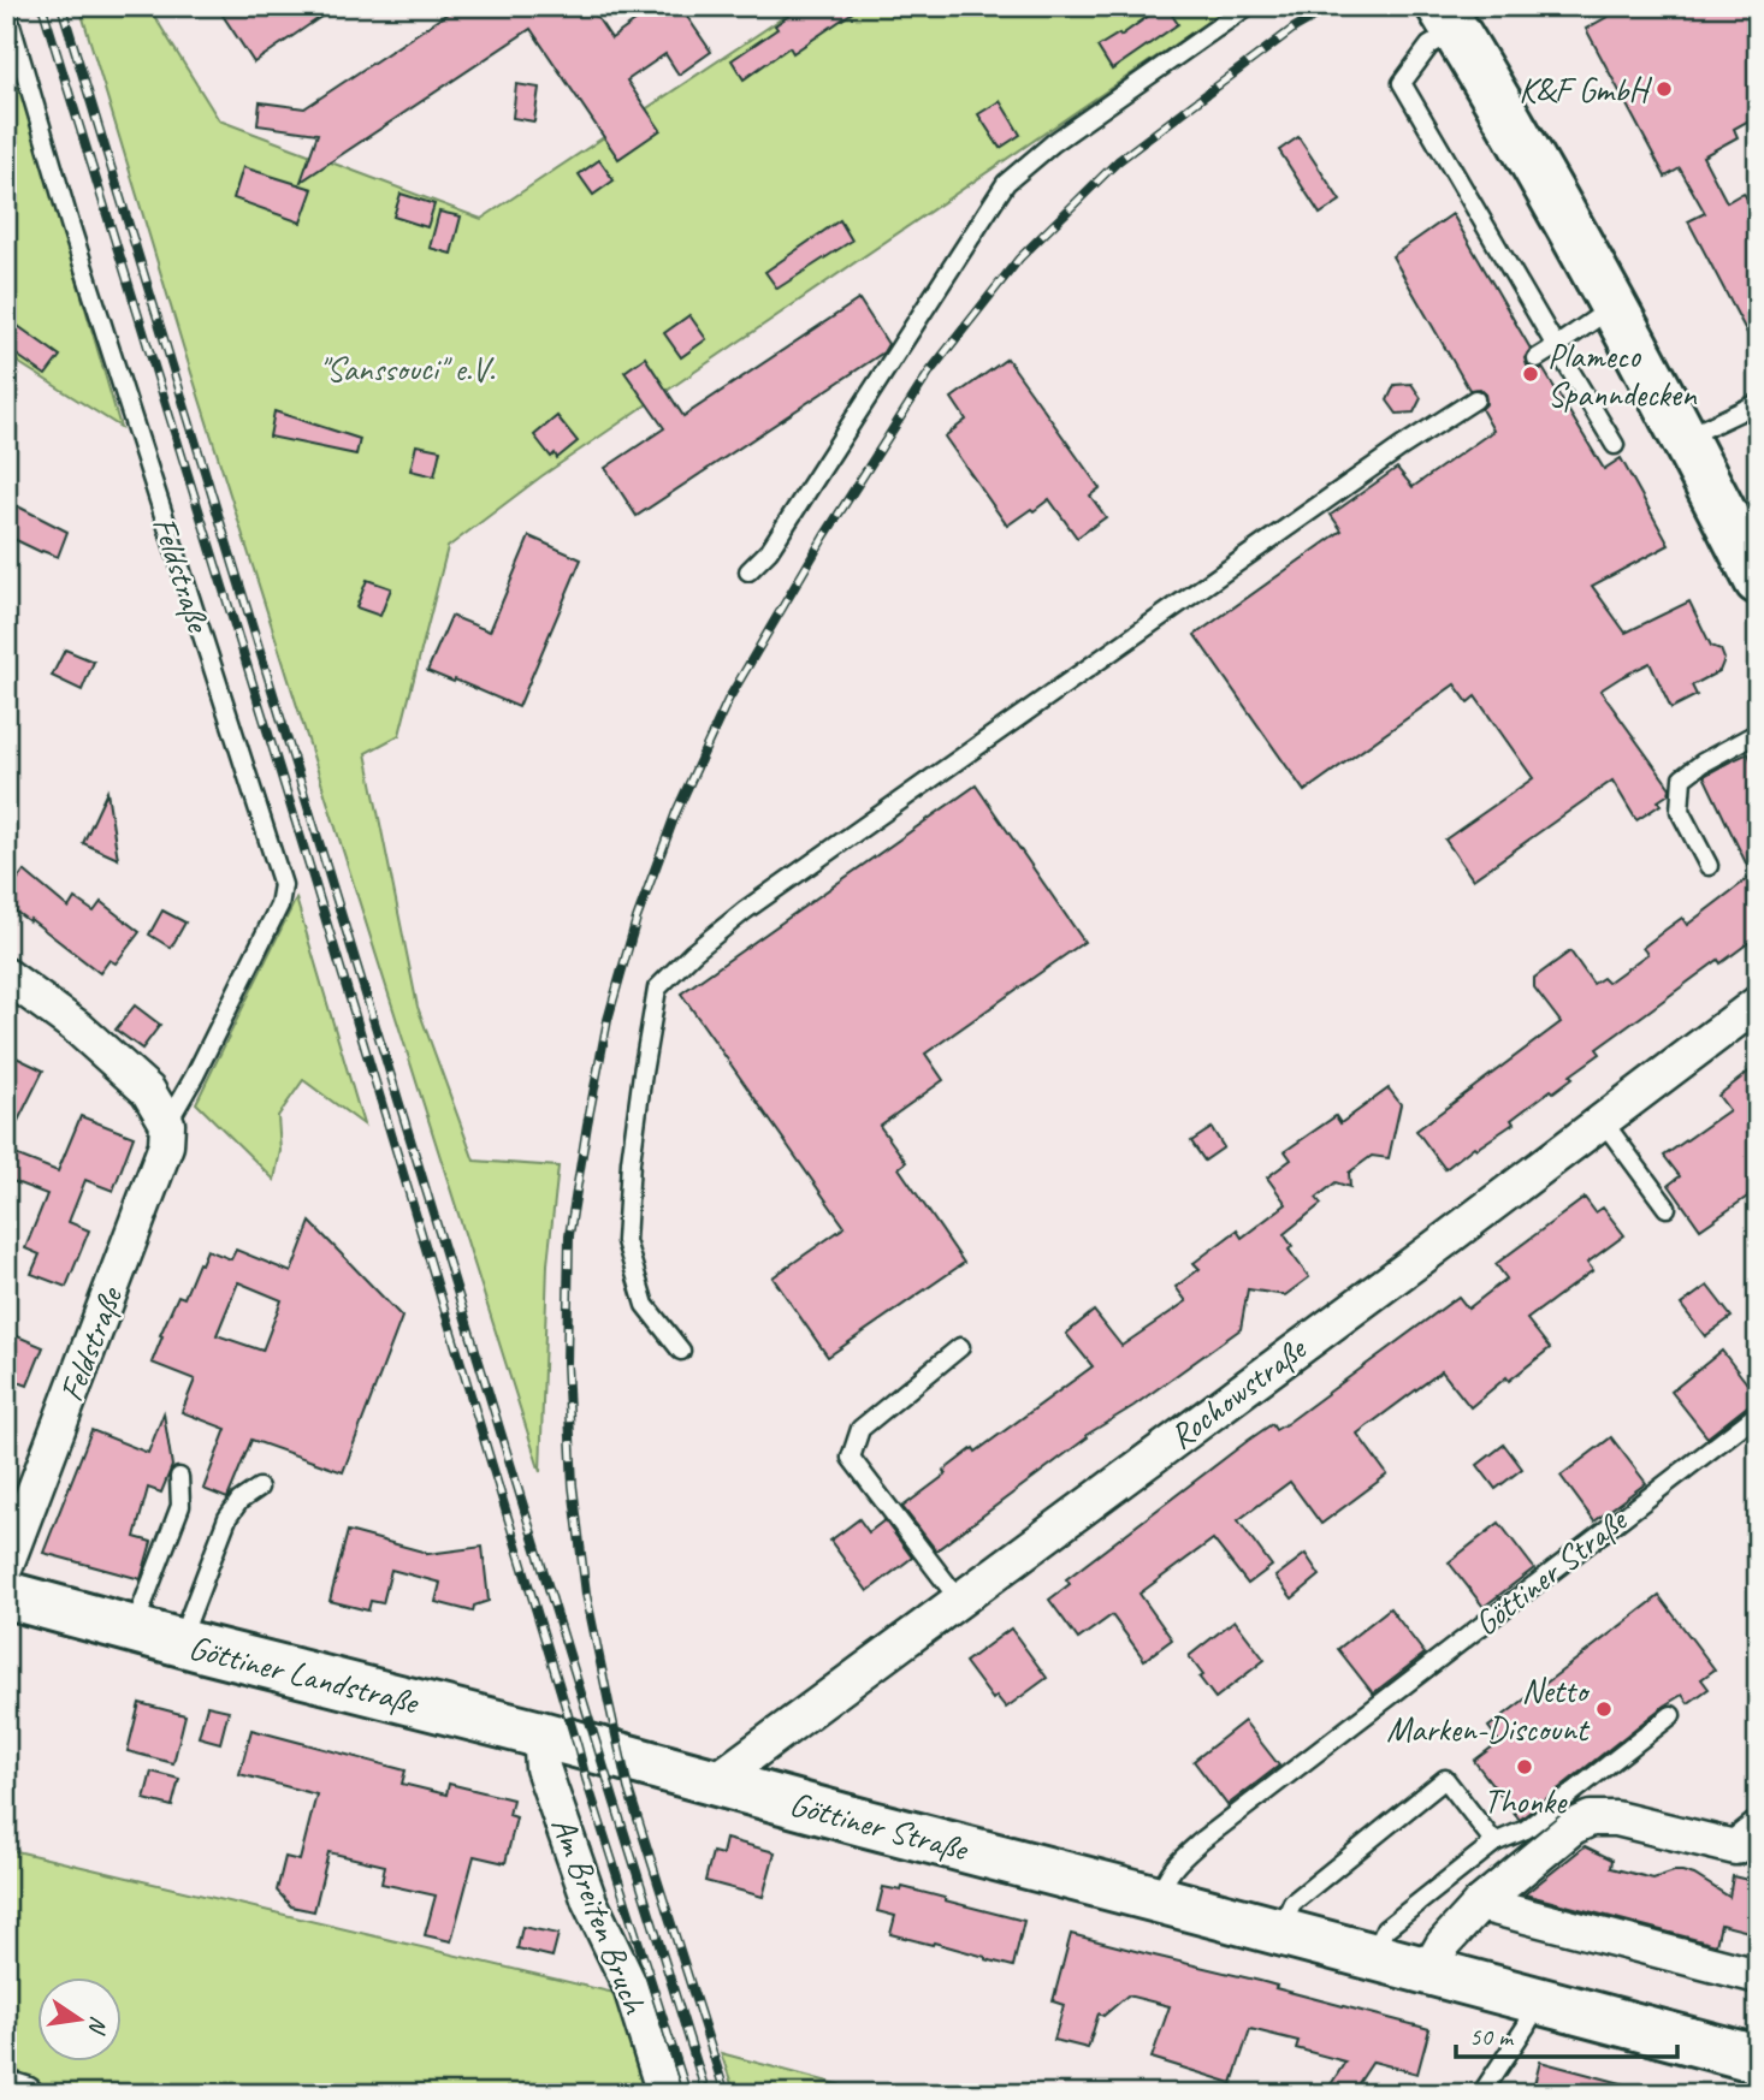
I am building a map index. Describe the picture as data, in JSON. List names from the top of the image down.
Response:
{
  "streets": {
    "street": [
      "Feldstraße",
      "Rochowstraße",
      "Göttiner Straße",
      "Göttiner Landstraße",
      "Am Breiten Bruch"
    ]
  },
  "crossings": [
    ["Rochowstraße", "Göttiner Straße"],
    ["Göttiner Straße", "Göttiner Landstraße"],
    ["Göttiner Landstraße", "Am Breiten Bruch"]
  ],
  "parks": ["\"Sanssouci\" e.V."],
  "places": [
    "K&F GmbH",
    "Plameco Spanndecken",
    "Netto Marken-Discount",
    "Thonke"
  ],
  "scale_bar": "50 m",
  "north": "right"
}
